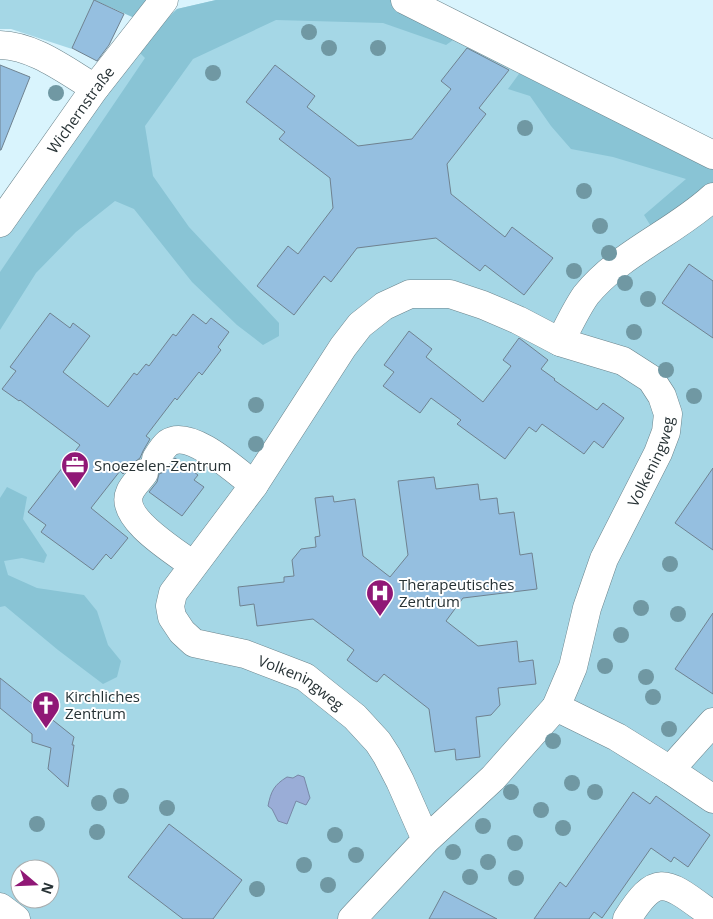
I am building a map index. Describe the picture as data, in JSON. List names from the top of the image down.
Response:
{
  "streets": {
    "street": ["Wichernstraße", "Volkeningweg"]
  },
  "places": {
    "office": ["Snoezelen-Zentrum"],
    "hospital": ["Therapeutisches Zentrum"],
    "church": ["Kirchliches Zentrum"]
  },
  "north": "right"
}
